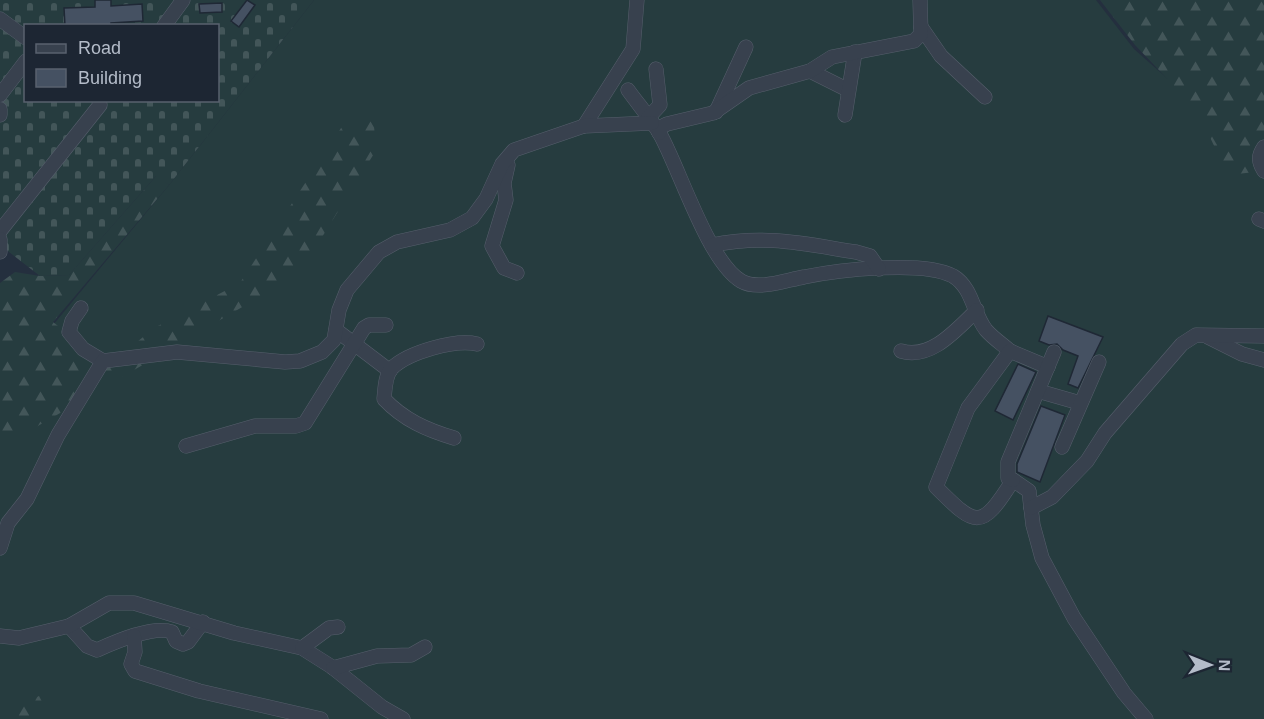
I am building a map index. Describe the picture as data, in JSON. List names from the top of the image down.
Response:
{
  "legend": ["Road", "Building"],
  "north": "right"
}
